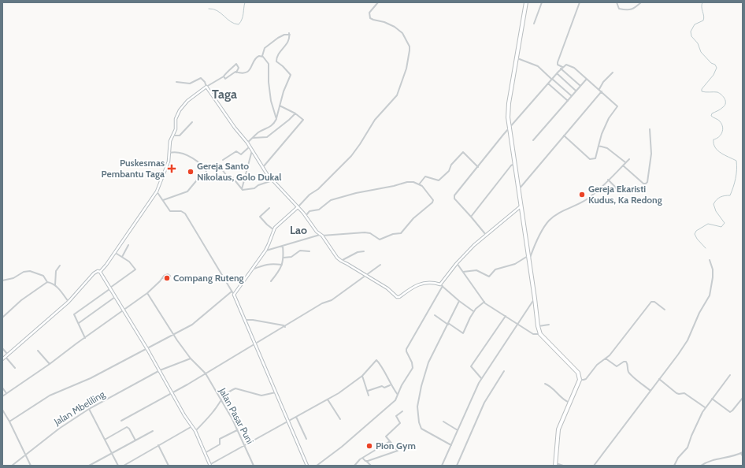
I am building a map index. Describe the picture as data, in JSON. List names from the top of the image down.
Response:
{
  "streets": {
    "street": ["Jalan Mbeliling", "Jalan Pasar Puni"]
  },
  "crossings": [
    ["Jalan Mbeliling", "Jalan Pasar Puni"]
  ],
  "districts": ["Taga", "Lao"],
  "places": {
    "health": ["Puskesmas Pembantu Taga"],
    "other": [
      "Gereja Santo Nikolaus, Golo Dukal",
      "Gereja Ekaristi Kudus, Ka Redong",
      "Compang Ruteng",
      "Pion Gym"
    ]
  }
}
